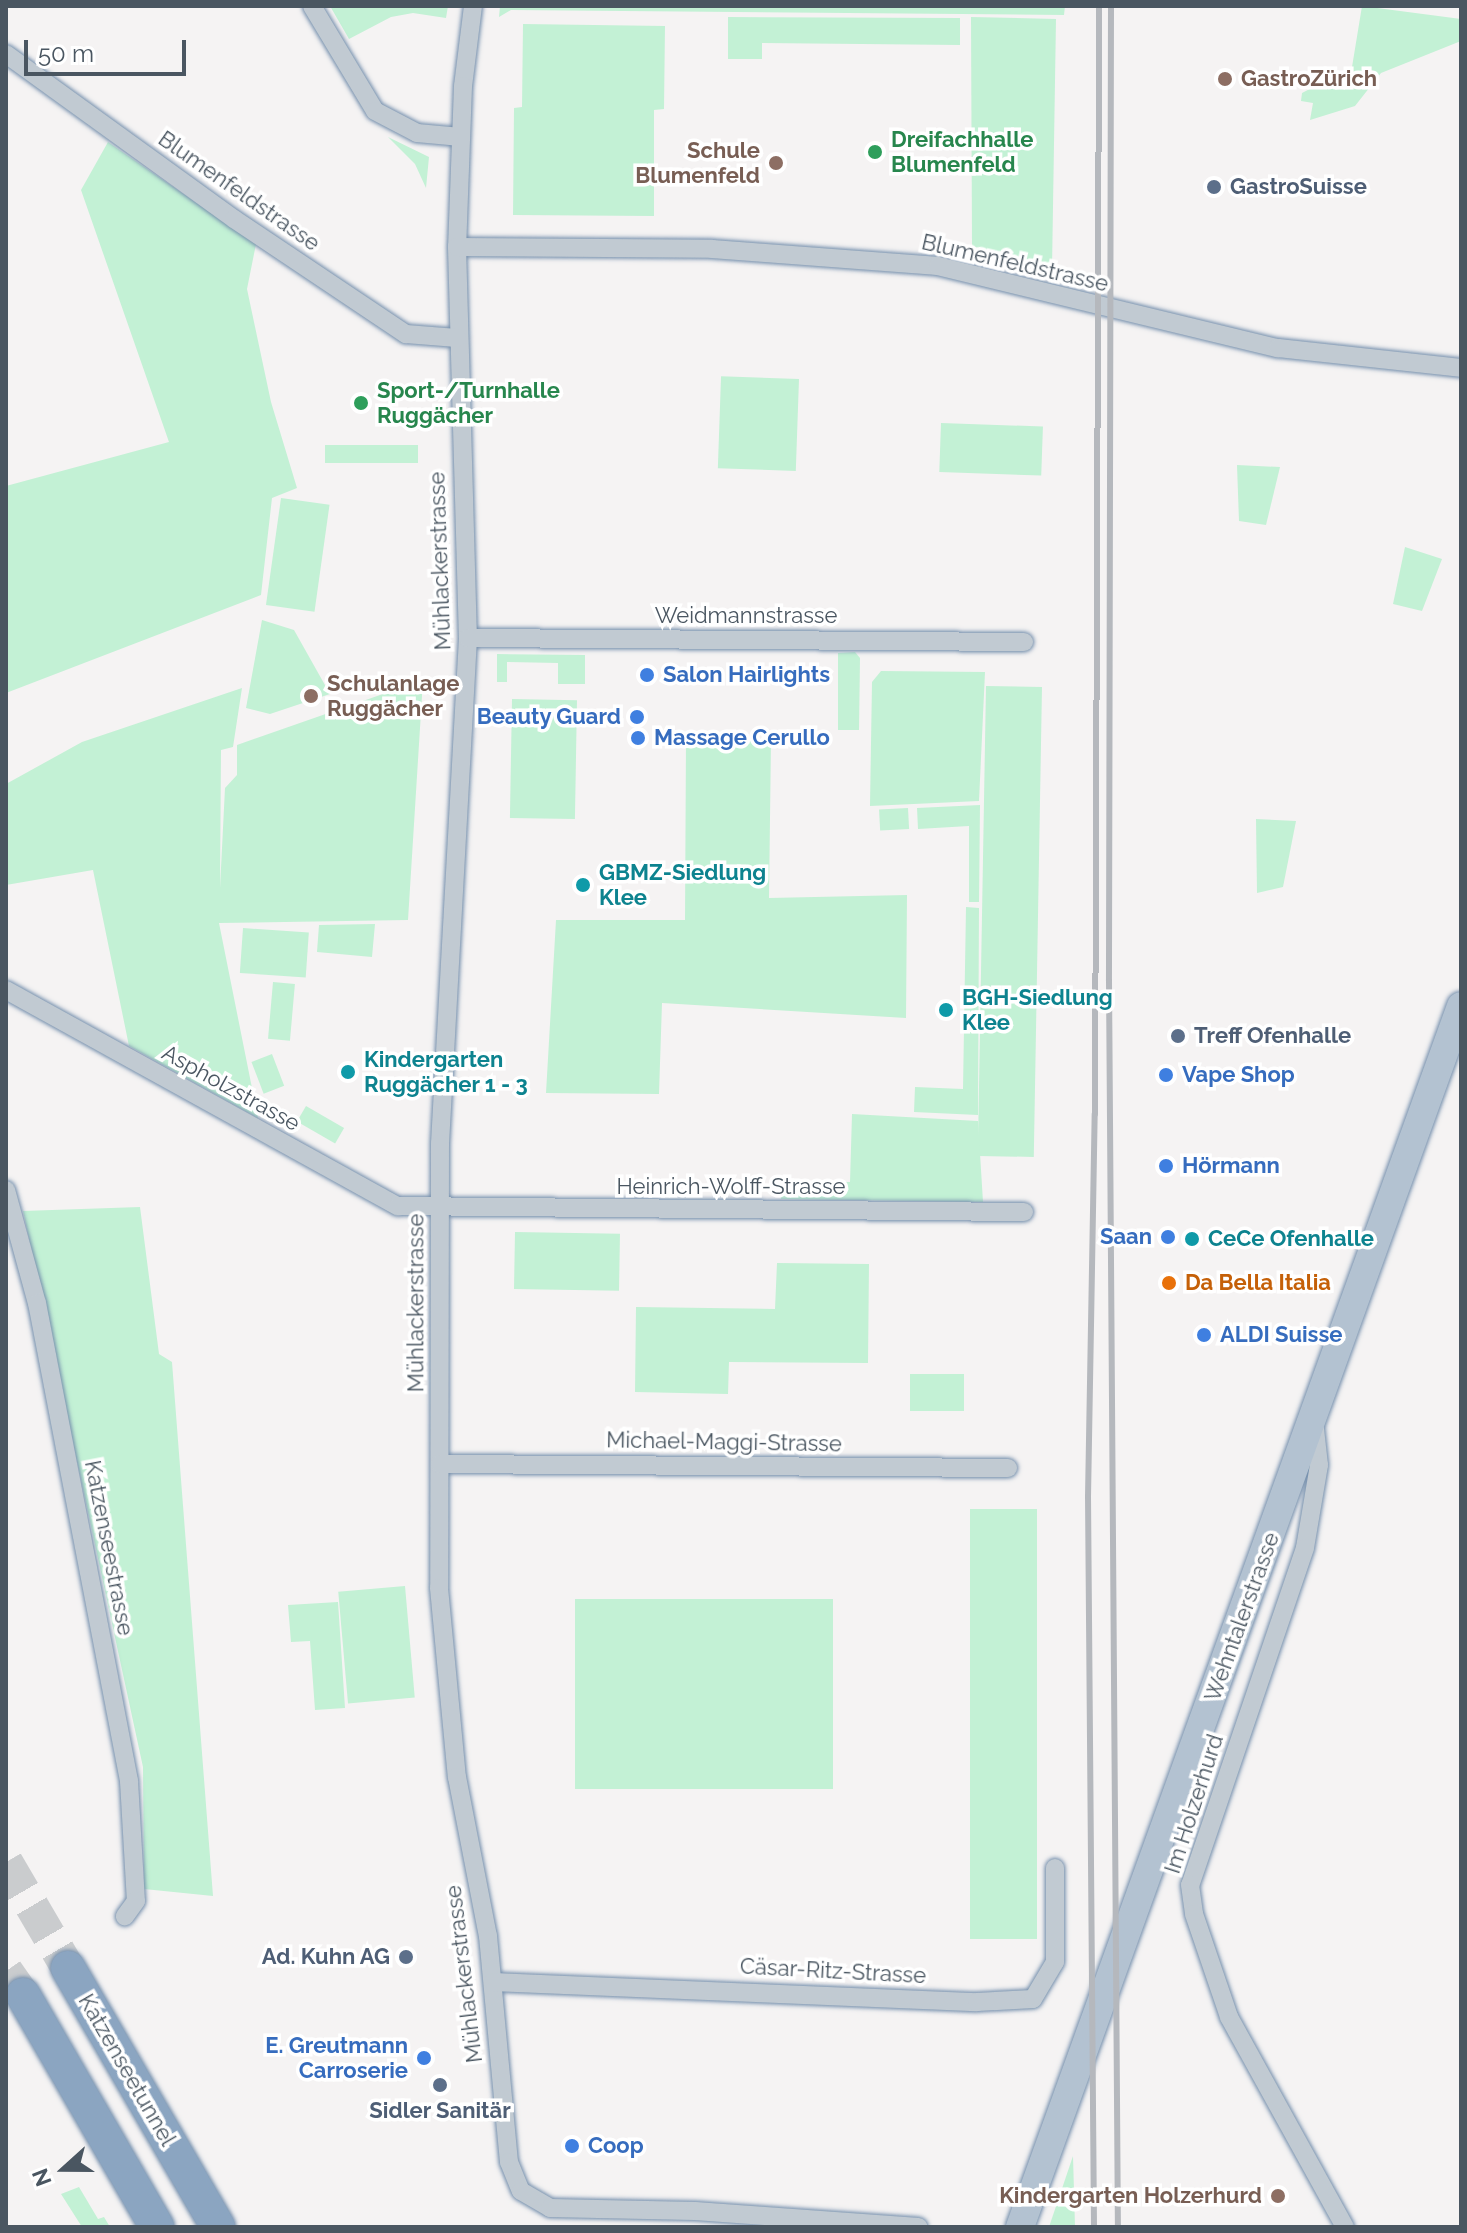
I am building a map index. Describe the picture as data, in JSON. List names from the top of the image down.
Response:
{
  "streets": {
    "highway": ["Katzenseetunnel"],
    "main road": ["Wehntalerstrasse"],
    "street": [
      "Blumenfeldstrasse",
      "Mühlackerstrasse",
      "Weidmannstrasse",
      "Aspholzstrasse",
      "Heinrich-Wolff-Strasse",
      "Michael-Maggi-Strasse",
      "Katzenseestrasse",
      "Im Holzerhurd",
      "Cäsar-Ritz-Strasse"
    ]
  },
  "crossings": [
    ["Blumenfeldstrasse", "Mühlackerstrasse"],
    ["Mühlackerstrasse", "Weidmannstrasse"],
    ["Mühlackerstrasse", "Aspholzstrasse"],
    ["Mühlackerstrasse", "Heinrich-Wolff-Strasse"],
    ["Mühlackerstrasse", "Michael-Maggi-Strasse"],
    ["Mühlackerstrasse", "Cäsar-Ritz-Strasse"],
    ["Aspholzstrasse", "Heinrich-Wolff-Strasse"],
    ["Wehntalerstrasse", "Im Holzerhurd"]
  ],
  "places": [
    "GastroZürich",
    "Dreifachhalle Blumenfeld",
    "Schule Blumenfeld",
    "GastroSuisse",
    "Sport-/Turnhalle Ruggächer",
    "Salon Hairlights",
    "Schulanlage Ruggächer",
    "Beauty Guard",
    "Massage Cerullo",
    "GBMZ-Siedlung Klee",
    "BGH-Siedlung Klee",
    "Treff Ofenhalle",
    "Kindergarten Ruggächer 1 - 3",
    "Vape Shop",
    "Hörmann",
    "Saan",
    "CeCe Ofenhalle",
    "Da Bella Italia",
    "ALDI Suisse",
    "Ad. Kuhn AG",
    "E. Greutmann Carroserie",
    "Sidler Sanitär",
    "Coop",
    "Kindergarten Holzerhurd"
  ],
  "scale_bar": "50 m",
  "north": "left"
}
